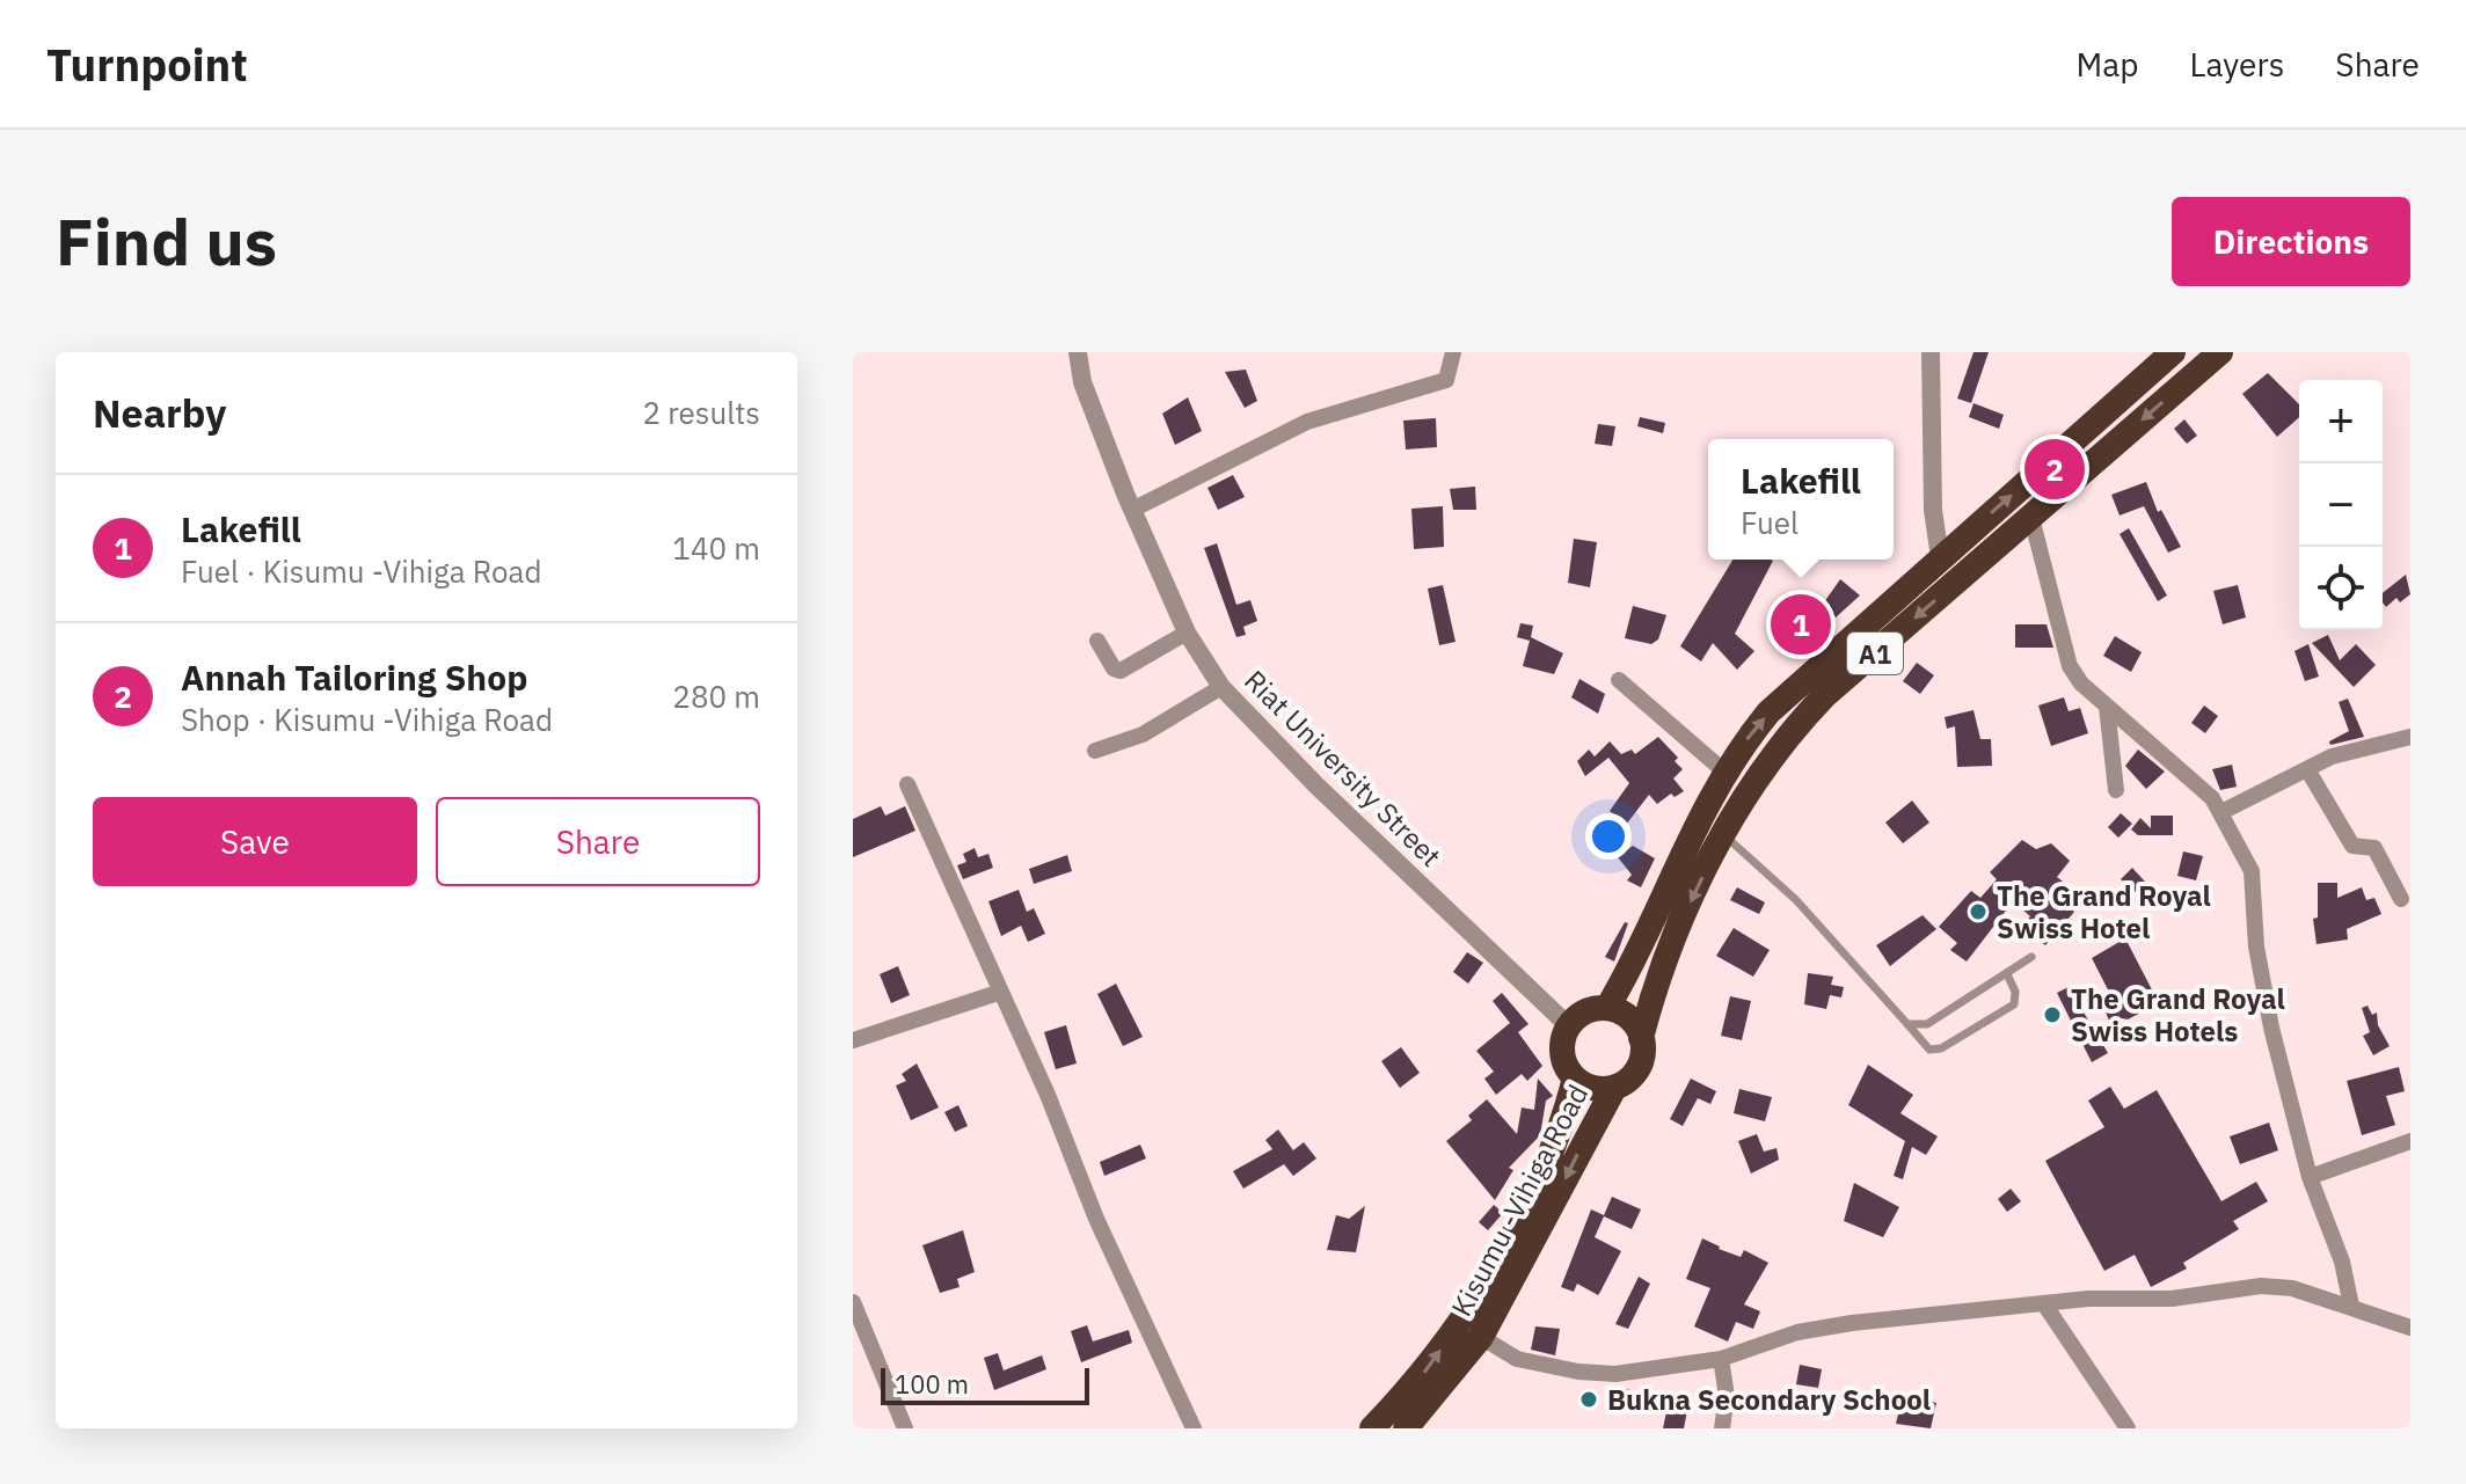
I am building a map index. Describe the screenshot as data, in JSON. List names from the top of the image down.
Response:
{
  "streets": {
    "highway": ["A1", "Kisumu -Vihiga Road"],
    "street": ["Riat University Street"]
  },
  "crossings": [
    ["A1", "Riat University Street"],
    ["A1", "Kisumu -Vihiga Road"],
    ["Riat University Street", "Kisumu -Vihiga Road"]
  ],
  "places": ["The Grand Royal Swiss Hotel", "The Grand Royal Swiss Hotels", "Bukna Secondary School"],
  "scale_bar": "100 m",
  "page": {
    "header": "Turnpoint",
    "nav": ["Map", "Layers", "Share"],
    "buttons": [
      "Directions",
      ["Save", "Share"]
    ],
    "title": "Find us",
    "heading": ["Nearby", "2 results"],
    "map_buttons": ["+", "−"],
    "pins": ["2", "1"],
    "popup": ["Lakefill", "Fuel"],
    "list": [
      {
        "mark": "1",
        "name": "Lakefill",
        "note": "Fuel · Kisumu -Vihiga Road",
        "value": "140 m"
      },
      {
        "mark": "2",
        "name": "Annah Tailoring Shop",
        "note": "Shop · Kisumu -Vihiga Road",
        "value": "280 m"
      }
    ],
    "scale": "100 m"
  }
}
